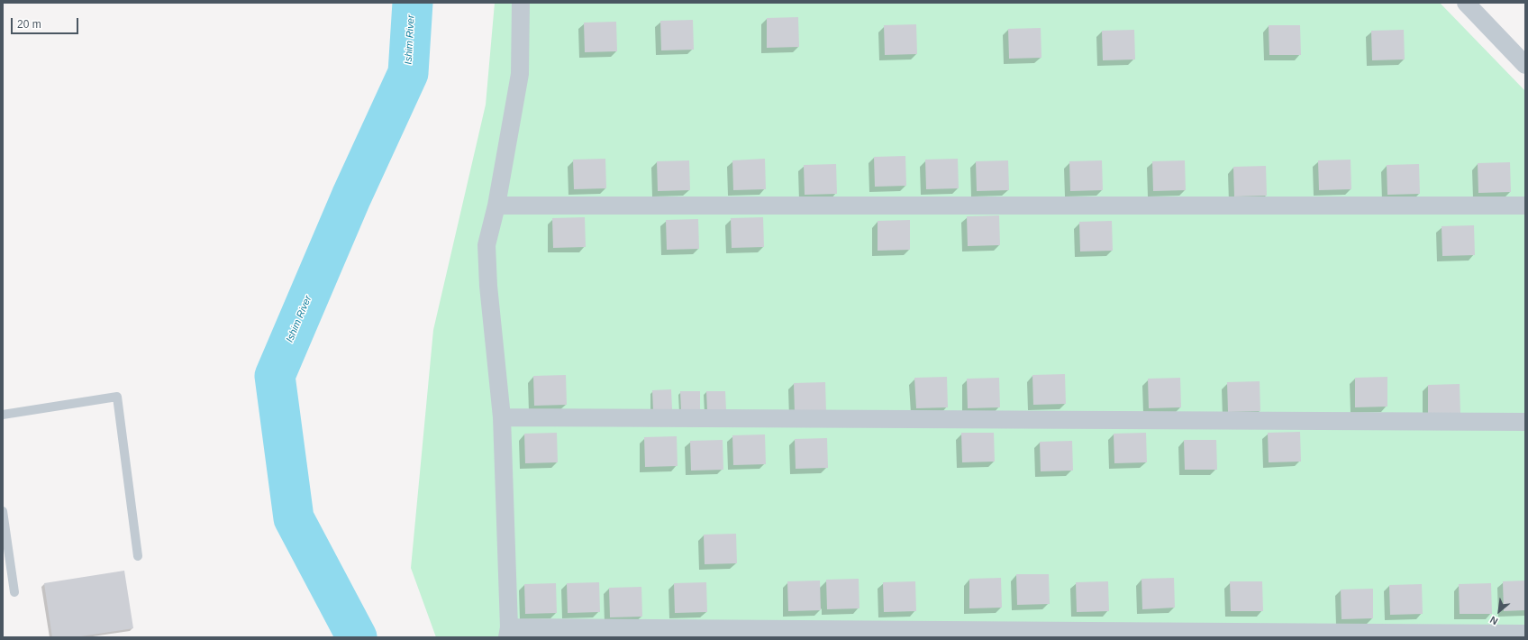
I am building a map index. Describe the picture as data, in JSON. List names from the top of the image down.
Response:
{
  "water": ["Ishim River"],
  "scale_bar": "20 m",
  "north": "bottom left"
}
